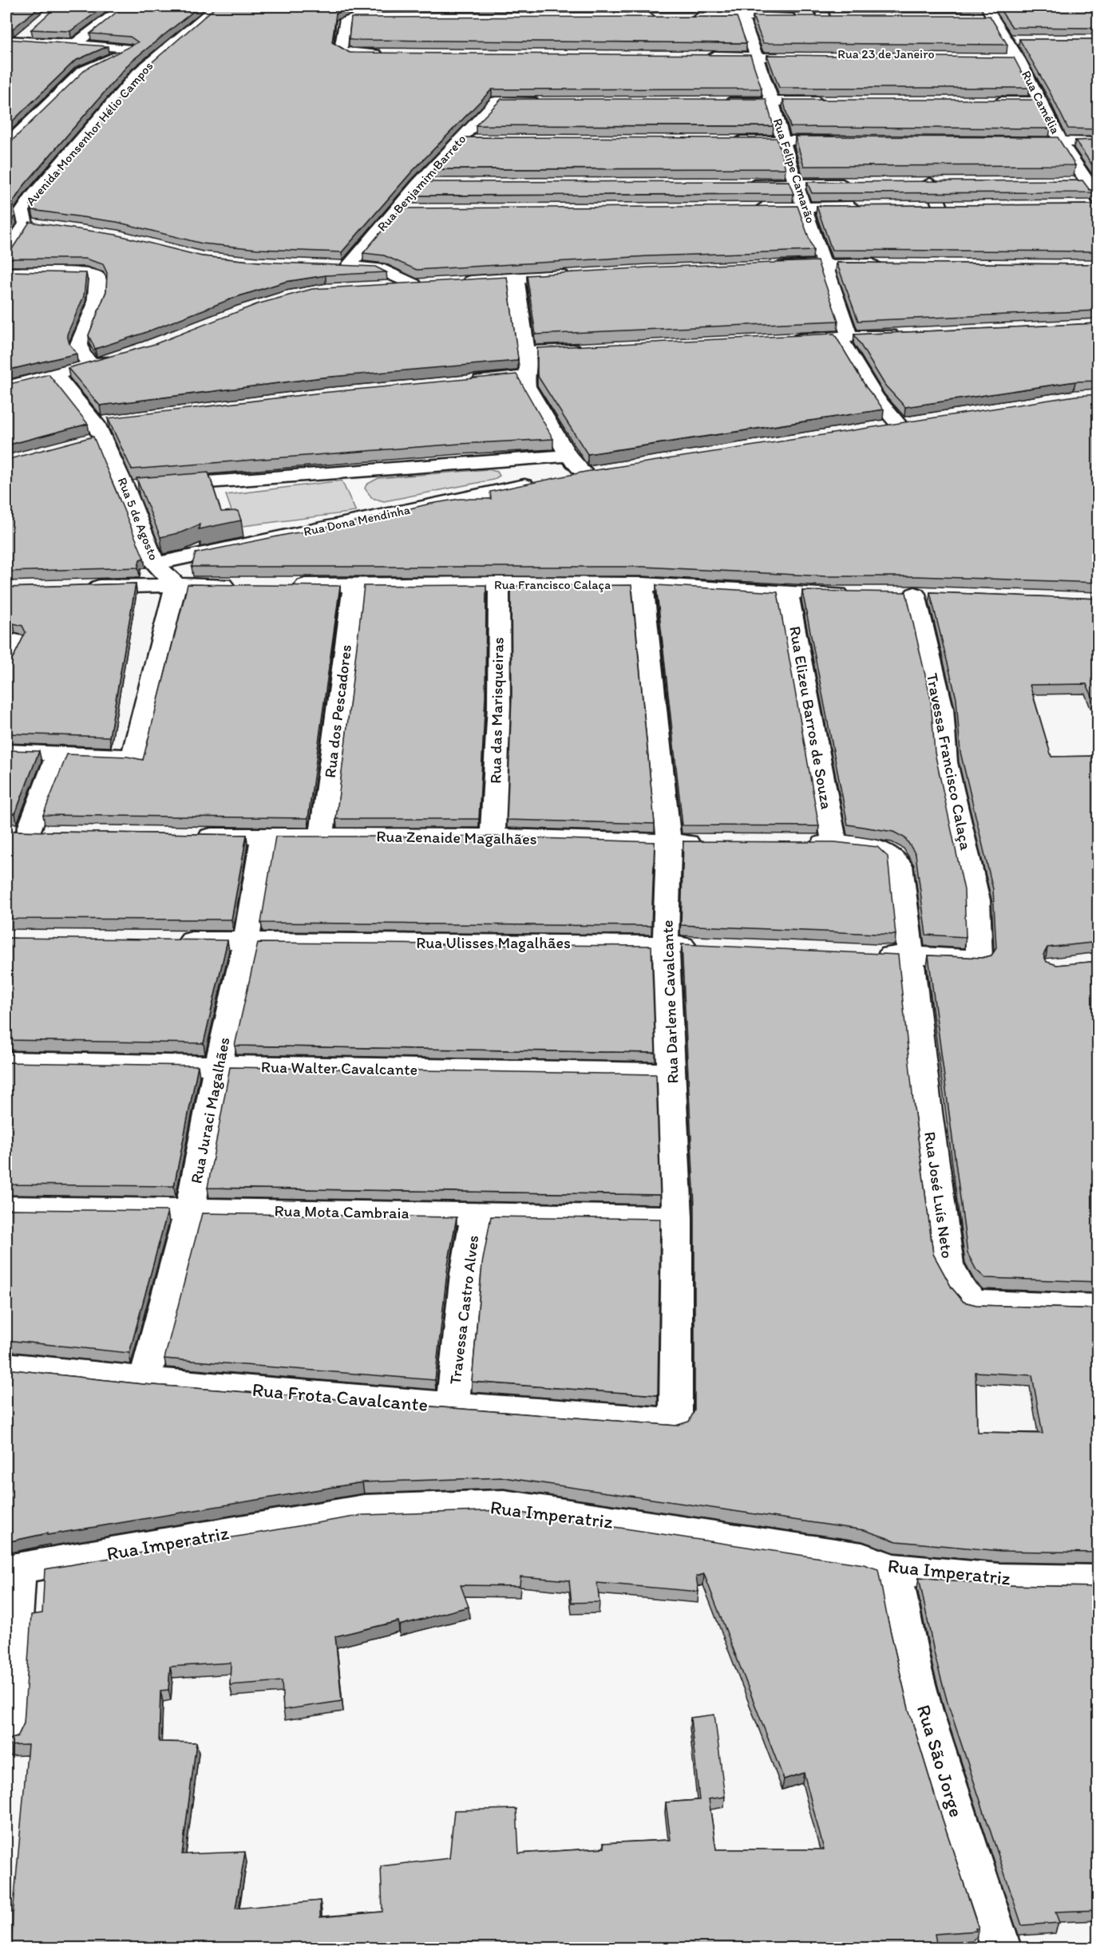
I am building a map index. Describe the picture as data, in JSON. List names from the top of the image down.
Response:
{
  "streets": {
    "street": [
      "Rua 23 de Janeiro",
      "Rua Camélia",
      "Avenida Monsenhor Hélio Campos",
      "Rua Felipe Camarão",
      "Rua Benjamim Barreto",
      "Rua 5 de Agosto",
      "Rua Dona Mendinha",
      "Rua Francisco Calaça",
      "Rua das Marisqueiras",
      "Rua dos Pescadores",
      "Rua Elizeu Barros de Souza",
      "Travessa Francisco Calaça",
      "Rua Zenaide Magalhães",
      "Rua Ulisses Magalhães",
      "Rua Darlene Cavalcante",
      "Rua Walter Cavalcante",
      "Rua Juraci Magalhães",
      "Rua José Luís Neto",
      "Rua Mota Cambraia",
      "Travessa Castro Alves",
      "Rua Frota Cavalcante",
      "Rua Imperatriz",
      "Rua São Jorge"
    ]
  },
  "crossings": [
    ["Rua 23 de Janeiro", "Rua Camélia"],
    ["Rua 23 de Janeiro", "Rua Felipe Camarão"],
    ["Rua 5 de Agosto", "Rua Dona Mendinha"],
    ["Rua Francisco Calaça", "Rua das Marisqueiras"],
    ["Rua Francisco Calaça", "Rua dos Pescadores"],
    ["Rua Francisco Calaça", "Rua Elizeu Barros de Souza"],
    ["Rua Francisco Calaça", "Rua Darlene Cavalcante"],
    ["Rua das Marisqueiras", "Rua Zenaide Magalhães"],
    ["Rua dos Pescadores", "Rua Zenaide Magalhães"],
    ["Rua Elizeu Barros de Souza", "Rua José Luís Neto"],
    ["Travessa Francisco Calaça", "Rua José Luís Neto"],
    ["Rua Zenaide Magalhães", "Rua Darlene Cavalcante"],
    ["Rua Zenaide Magalhães", "Rua Juraci Magalhães"],
    ["Rua Ulisses Magalhães", "Rua Darlene Cavalcante"],
    ["Rua Ulisses Magalhães", "Rua Juraci Magalhães"],
    ["Rua Darlene Cavalcante", "Rua Walter Cavalcante"],
    ["Rua Darlene Cavalcante", "Rua Mota Cambraia"],
    ["Rua Darlene Cavalcante", "Rua Frota Cavalcante"],
    ["Rua Walter Cavalcante", "Rua Juraci Magalhães"],
    ["Rua Juraci Magalhães", "Rua Mota Cambraia"],
    ["Rua Juraci Magalhães", "Rua Frota Cavalcante"],
    ["Rua Mota Cambraia", "Travessa Castro Alves"],
    ["Travessa Castro Alves", "Rua Frota Cavalcante"],
    ["Rua Imperatriz", "Rua São Jorge"]
  ]
}
